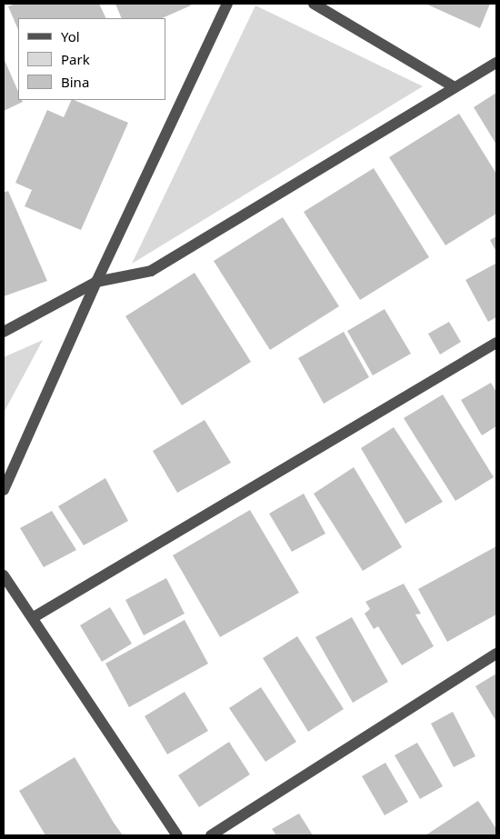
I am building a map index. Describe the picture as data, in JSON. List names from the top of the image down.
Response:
{
  "legend": ["Yol", "Park", "Bina"]
}
